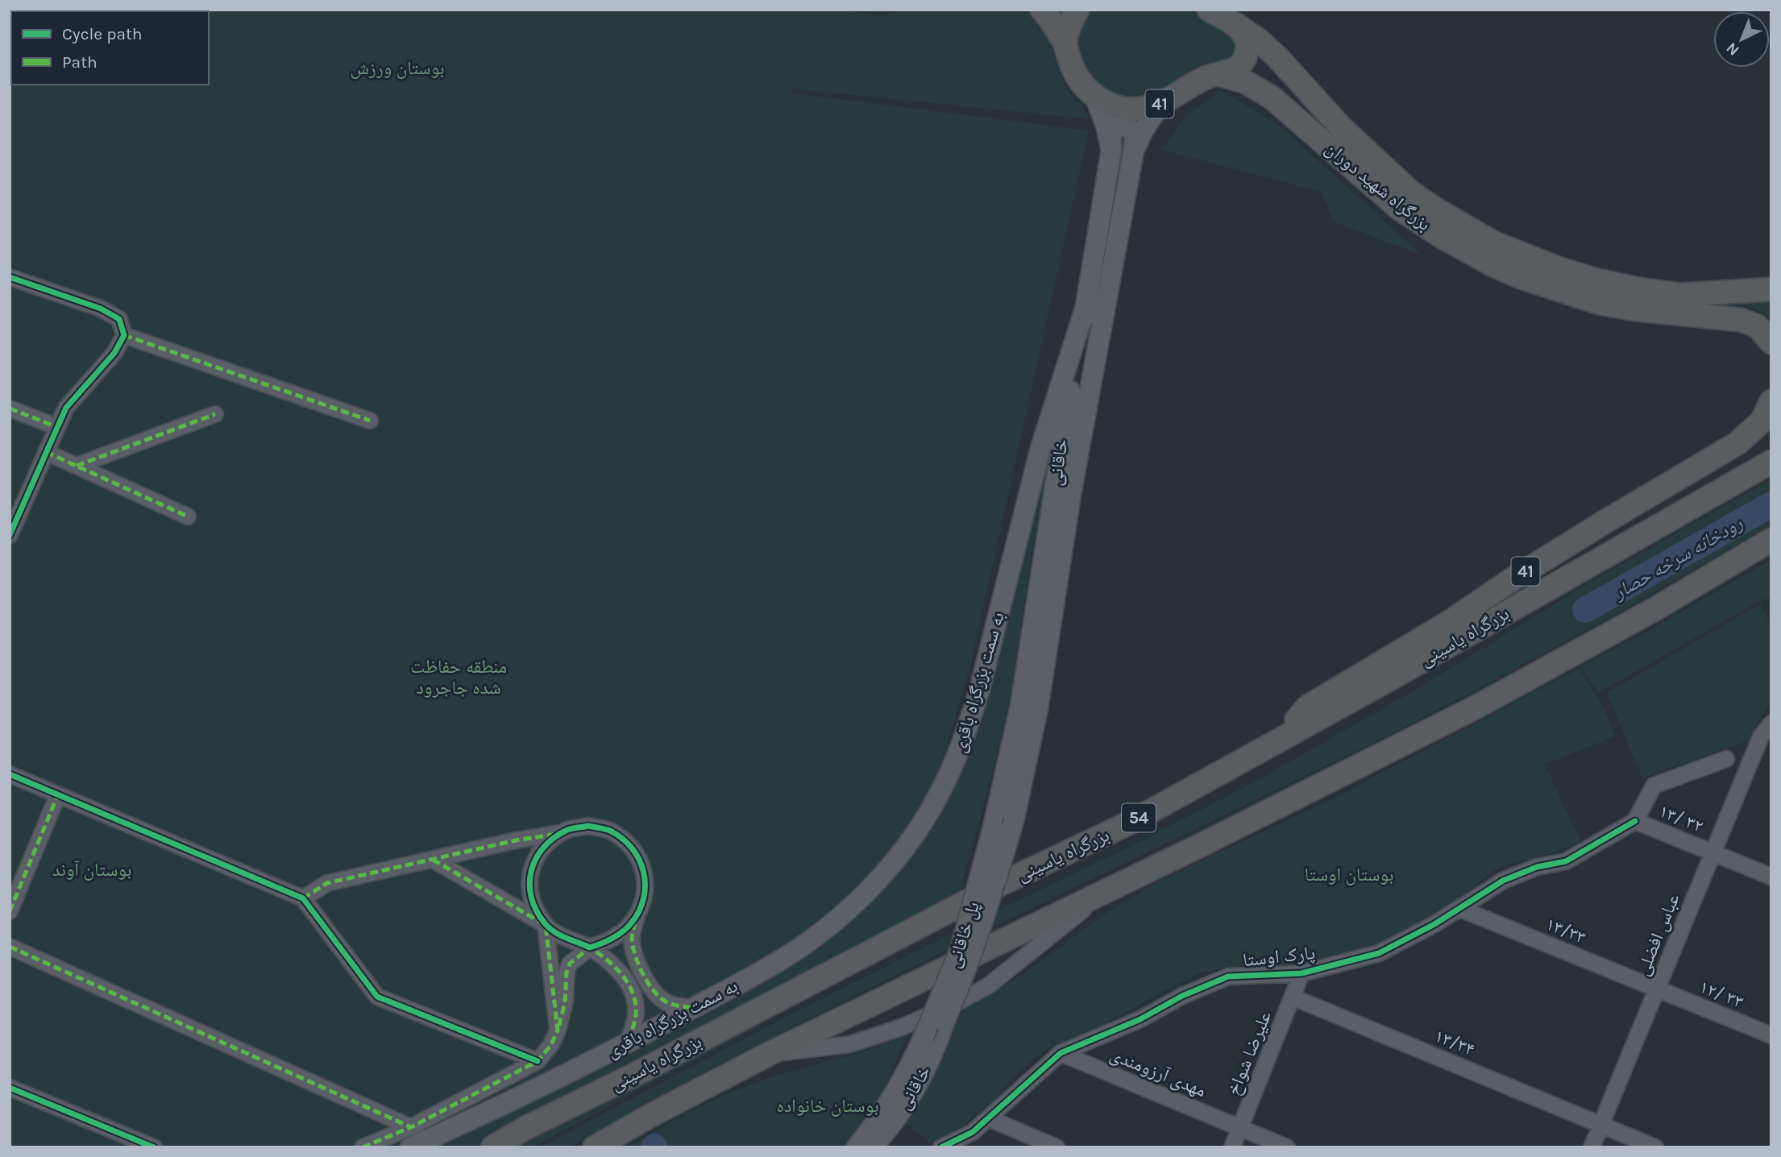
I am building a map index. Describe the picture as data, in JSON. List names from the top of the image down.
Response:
{
  "streets": {
    "highway": [
      "41",
      "بزرگراه شهید دوران",
      "بزرگراه یاسینی",
      "54"
    ],
    "main road": ["خاقانی", "به سمت بزرگراه باقری", "پل خاقانی"],
    "street": [
      "۱۳/ ۳۲",
      "۱۳/۳۳",
      "عباس افضلی",
      "پارک اوستا",
      "۱۲/ ۳۳",
      "۱۳/۳۴",
      "علیرضا شواخ",
      "مهدی آرزومندی"
    ]
  },
  "crossings": [
    ["41", "بزرگراه شهید دوران"],
    ["41", "خاقانی"],
    ["41", "بزرگراه یاسینی"],
    ["خاقانی", "به سمت بزرگراه باقری"],
    ["خاقانی", "پل خاقانی"],
    ["۱۳/ ۳۲", "عباس افضلی"],
    ["۱۳/ ۳۲", "پارک اوستا"],
    ["۱۳/۳۳", "عباس افضلی"],
    ["۱۳/۳۳", "پارک اوستا"],
    ["۱۳/۳۳", "۱۲/ ۳۳"],
    ["عباس افضلی", "۱۲/ ۳۳"],
    ["عباس افضلی", "۱۳/۳۴"],
    ["پارک اوستا", "علیرضا شواخ"],
    ["پارک اوستا", "مهدی آرزومندی"],
    ["۱۳/۳۴", "علیرضا شواخ"],
    ["علیرضا شواخ", "مهدی آرزومندی"]
  ],
  "water": ["رودخانه سرخه حصار"],
  "parks": [
    "بوستان ورزش",
    "منطقه حفاظت شده جاجرود",
    "بوستان آوند",
    "بوستان اوستا",
    "بوستان خانواده"
  ],
  "legend": ["Cycle path", "Path"],
  "north": "bottom left"
}
